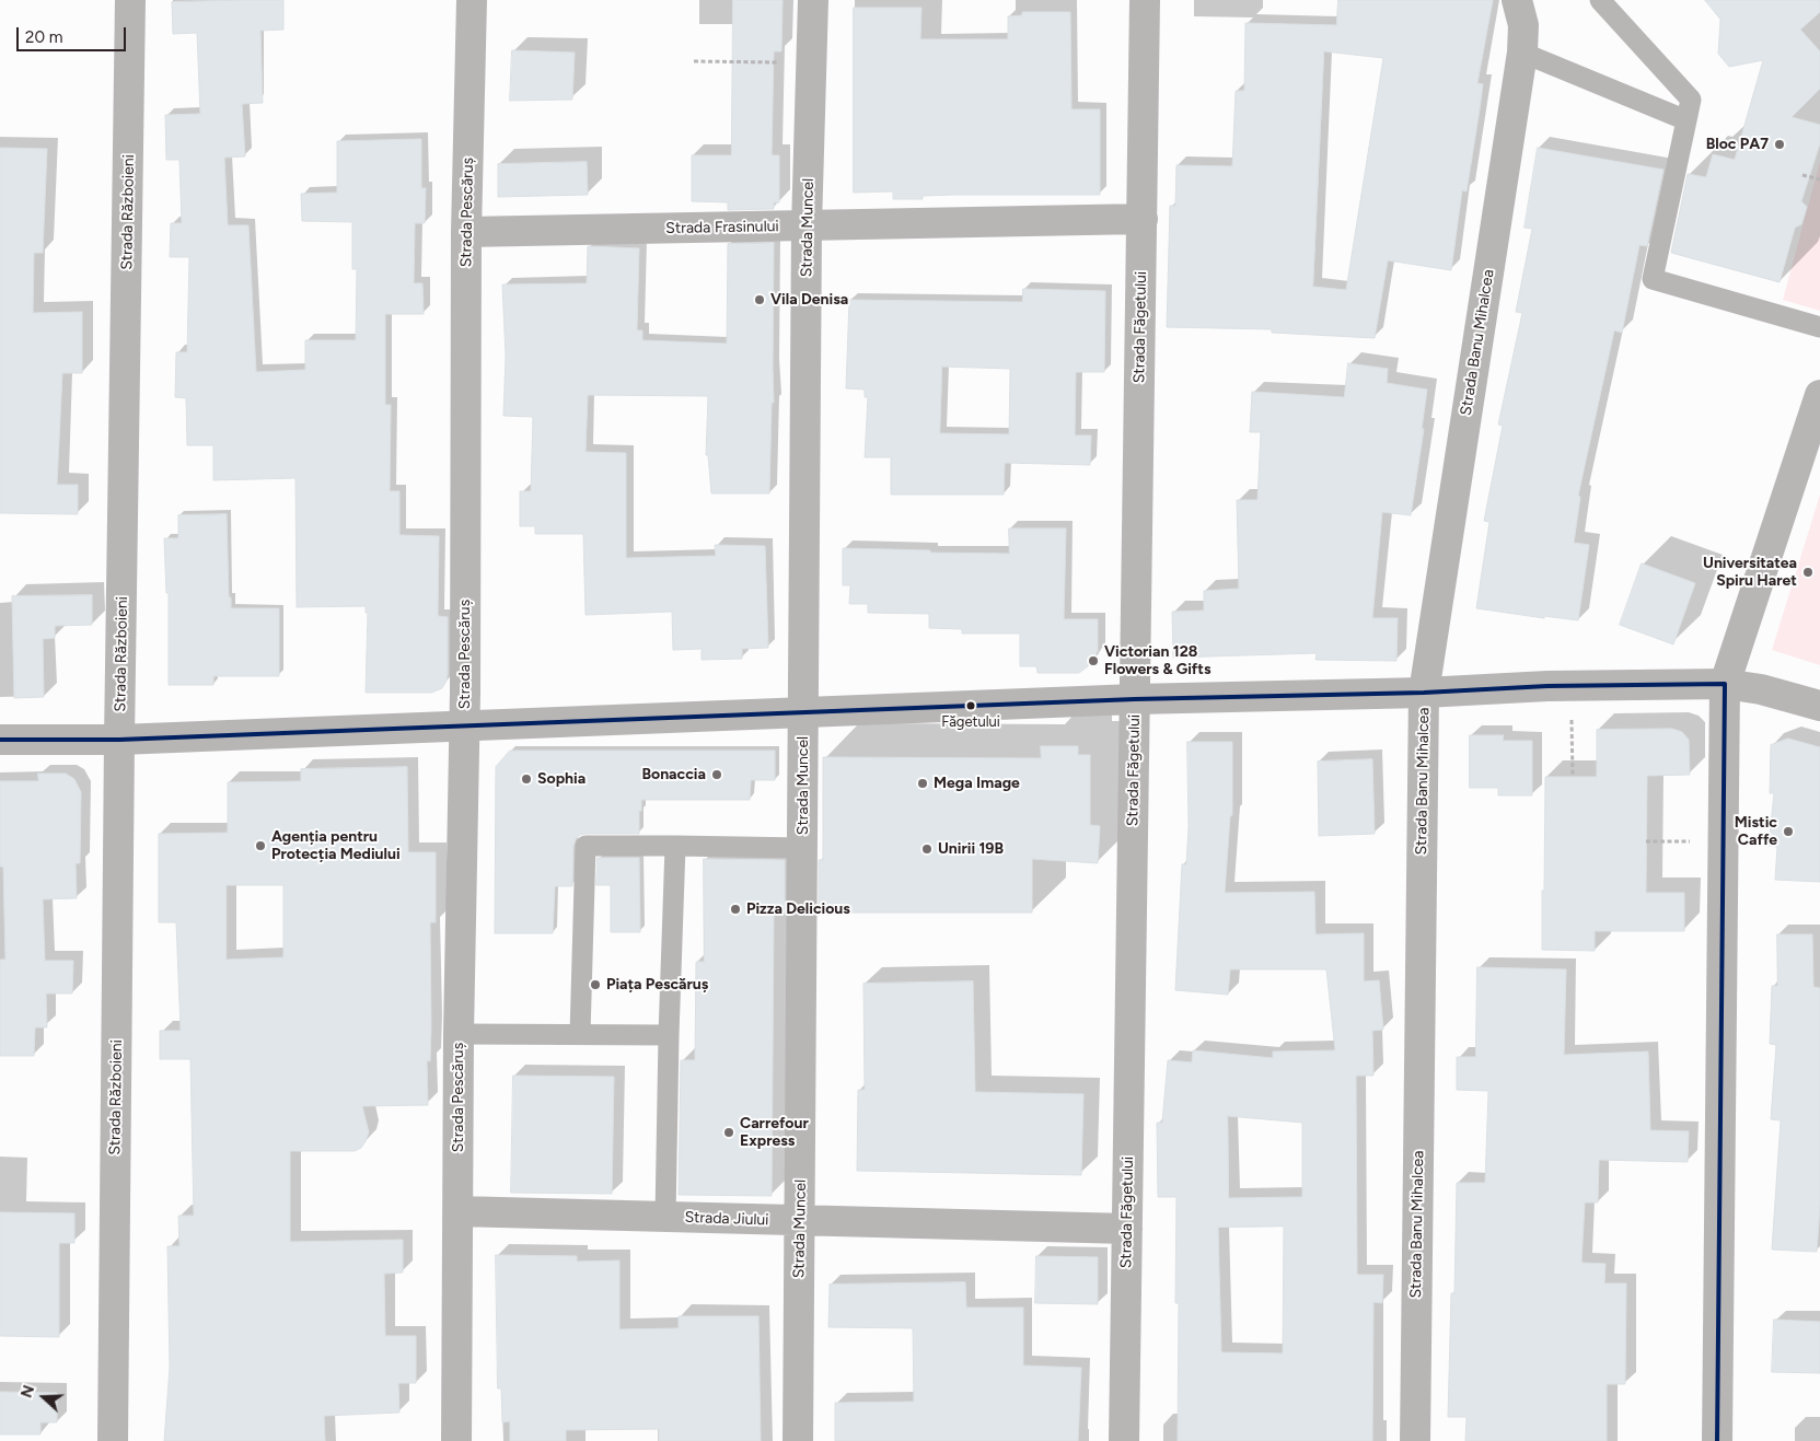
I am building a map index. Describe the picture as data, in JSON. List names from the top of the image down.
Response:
{
  "streets": {
    "street": [
      "Strada Războieni",
      "Strada Pescăruș",
      "Strada Frasinului",
      "Strada Muncel",
      "Strada Făgetului",
      "Strada Banu Mihalcea",
      "Strada Jiului"
    ]
  },
  "crossings": [
    ["Strada Pescăruș", "Strada Frasinului"],
    ["Strada Pescăruș", "Strada Jiului"],
    ["Strada Frasinului", "Strada Muncel"],
    ["Strada Frasinului", "Strada Făgetului"],
    ["Strada Muncel", "Strada Jiului"],
    ["Strada Făgetului", "Strada Jiului"]
  ],
  "places": [
    "Bloc PA7",
    "Vila Denisa",
    "Universitatea Spiru Haret",
    "Victorian 128 Flowers & Gifts",
    "Făgetului",
    "Bonaccia",
    "Sophia",
    "Mega Image",
    "Mistic Caffe",
    "Agenția pentru Protecția Mediului",
    "Unirii 19B",
    "Pizza Delicious",
    "Piața Pescăruș",
    "Carrefour Express"
  ],
  "scale_bar": "20 m",
  "north": "left"
}
